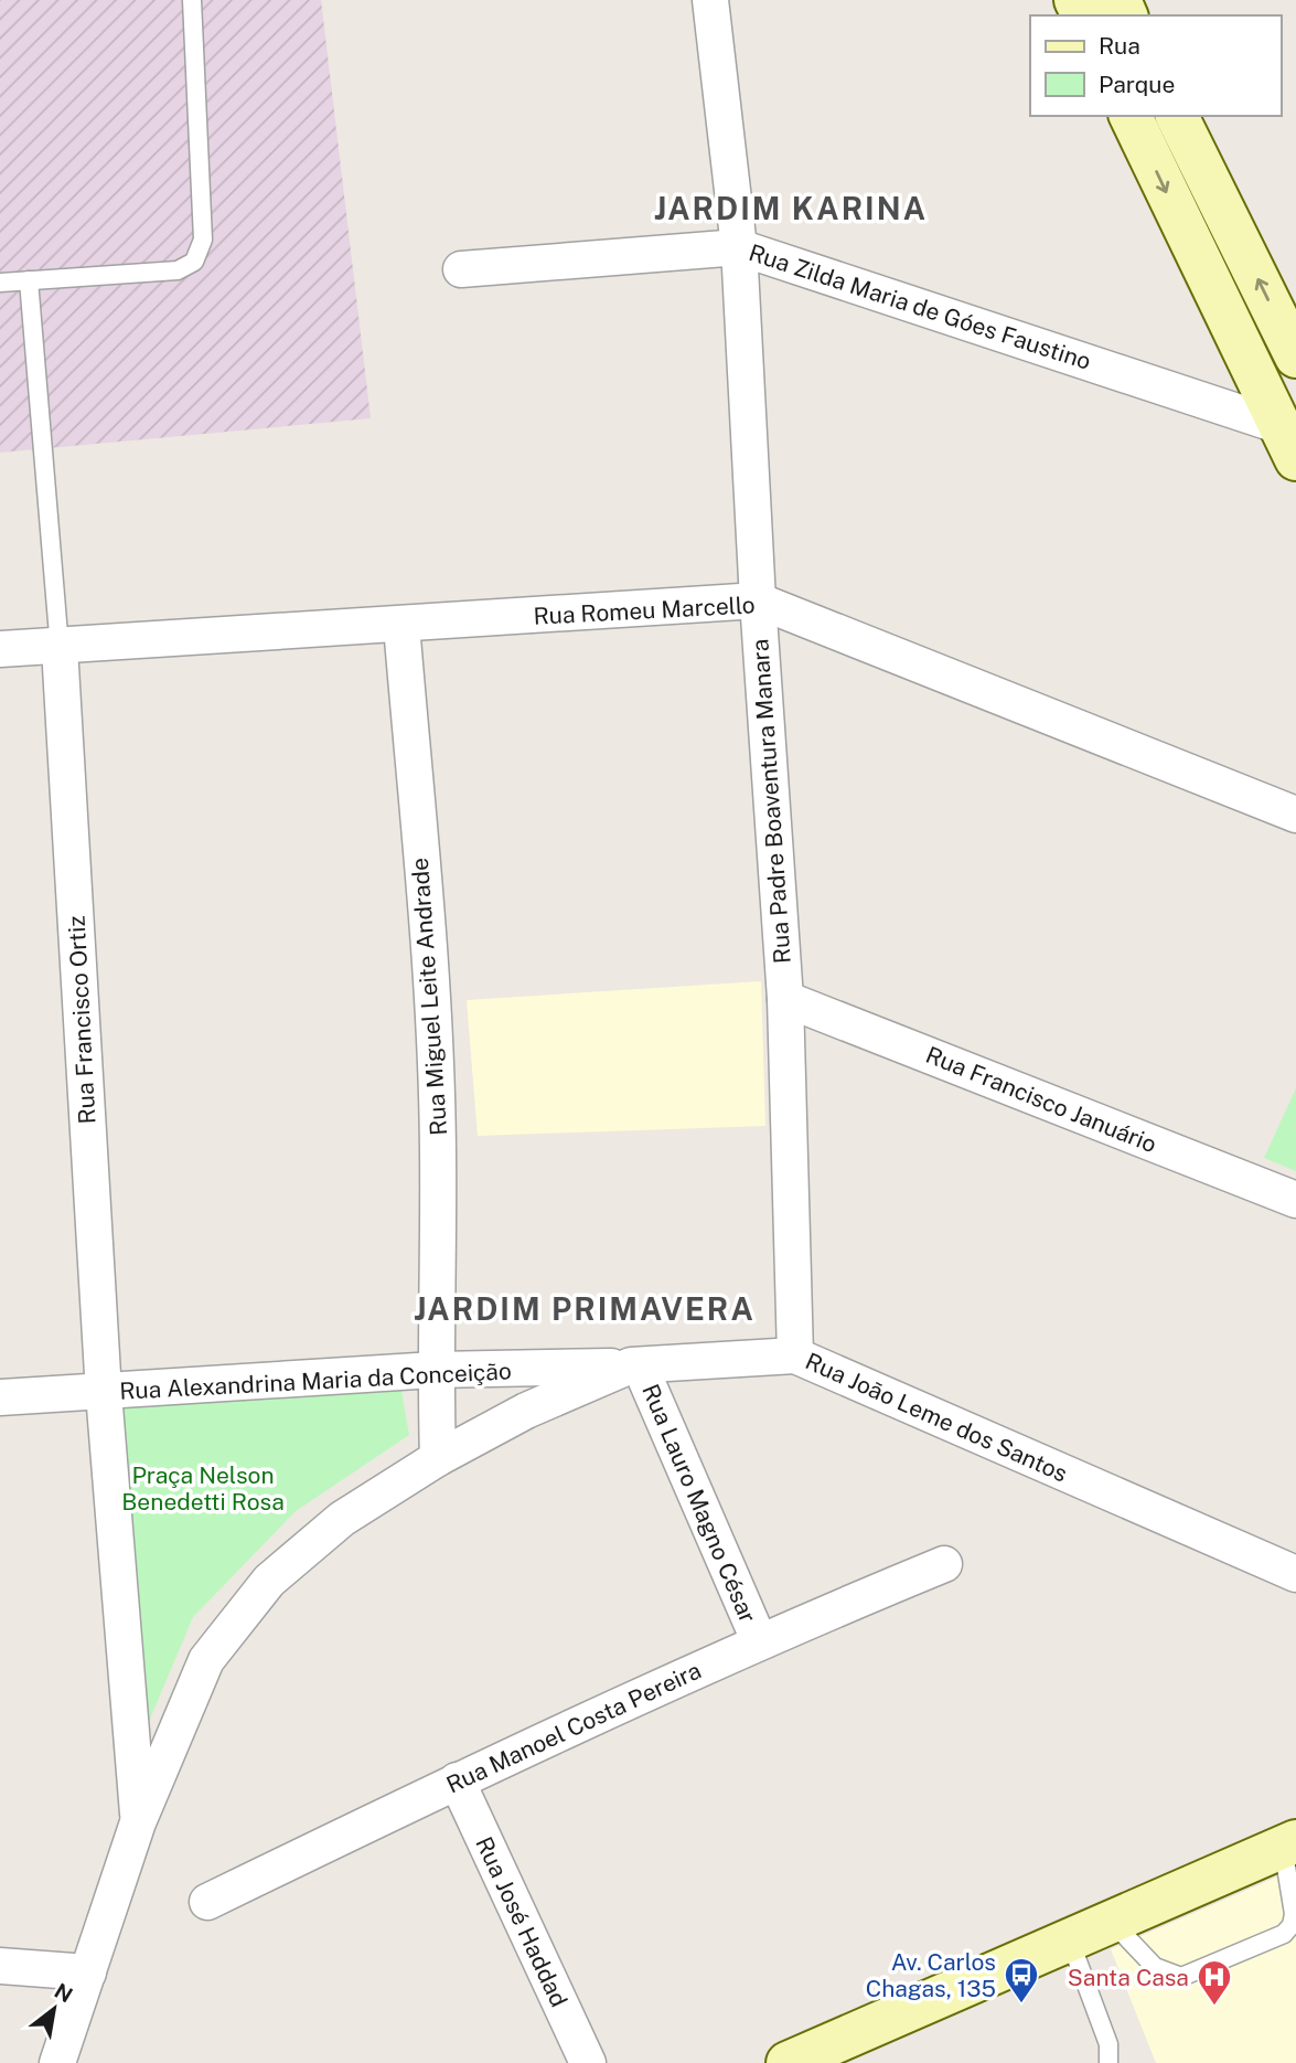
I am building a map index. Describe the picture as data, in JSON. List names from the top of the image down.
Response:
{
  "streets": {
    "street": [
      "Rua Zilda Maria de Góes Faustino",
      "Rua Romeu Marcello",
      "Rua Padre Boaventura Manara",
      "Rua Miguel Leite Andrade",
      "Rua Francisco Ortiz",
      "Rua Francisco Januário",
      "Rua Alexandrina Maria da Conceição",
      "Rua João Leme dos Santos",
      "Rua Lauro Magno César",
      "Rua Manoel Costa Pereira",
      "Rua José Haddad"
    ]
  },
  "crossings": [
    ["Rua Zilda Maria de Góes Faustino", "Rua Padre Boaventura Manara"],
    ["Rua Romeu Marcello", "Rua Padre Boaventura Manara"],
    ["Rua Romeu Marcello", "Rua Miguel Leite Andrade"],
    ["Rua Romeu Marcello", "Rua Francisco Ortiz"],
    ["Rua Padre Boaventura Manara", "Rua Francisco Januário"],
    ["Rua Padre Boaventura Manara", "Rua João Leme dos Santos"],
    ["Rua Miguel Leite Andrade", "Rua Alexandrina Maria da Conceição"],
    ["Rua Miguel Leite Andrade", "Rua João Leme dos Santos"],
    ["Rua Francisco Ortiz", "Rua Alexandrina Maria da Conceição"],
    ["Rua Alexandrina Maria da Conceição", "Rua João Leme dos Santos"],
    ["Rua Alexandrina Maria da Conceição", "Rua Lauro Magno César"],
    ["Rua João Leme dos Santos", "Rua Lauro Magno César"],
    ["Rua Lauro Magno César", "Rua Manoel Costa Pereira"],
    ["Rua Manoel Costa Pereira", "Rua José Haddad"]
  ],
  "districts": ["JARDIM KARINA", "JARDIM PRIMAVERA"],
  "parks": ["Praça Nelson Benedetti Rosa"],
  "places": {
    "bus stop": ["Av. Carlos Chagas, 135"],
    "hospital": ["Santa Casa"]
  },
  "legend": ["Rua", "Parque"],
  "north": "top right"
}
